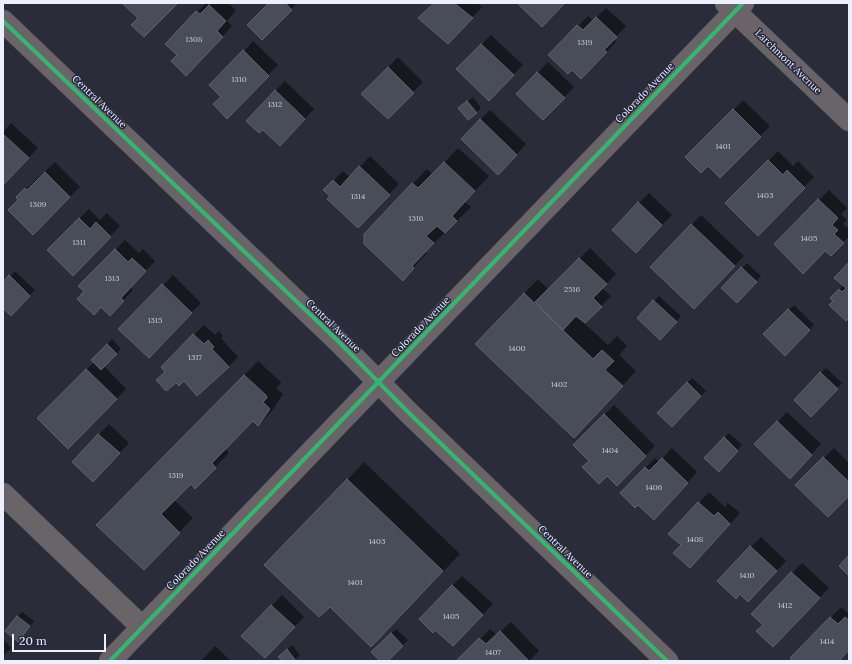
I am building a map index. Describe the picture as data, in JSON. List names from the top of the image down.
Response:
{
  "streets": {
    "street": ["Larchmont Avenue", "Colorado Avenue", "Central Avenue"]
  },
  "crossings": [
    ["Larchmont Avenue", "Colorado Avenue"],
    ["Colorado Avenue", "Central Avenue"]
  ],
  "house_numbers": [
    "1308",
    "1319",
    "1310",
    "1312",
    "1401",
    "1403",
    "1314",
    "1309",
    "1316",
    "1405",
    "1311",
    "1313",
    "2516",
    "1315",
    "1400",
    "1317",
    "1402",
    "1404",
    "1319",
    "1406",
    "1408",
    "1403",
    "1410",
    "1401",
    "1412",
    "1405",
    "1414",
    "1407"
  ],
  "scale_bar": "20 m"
}
